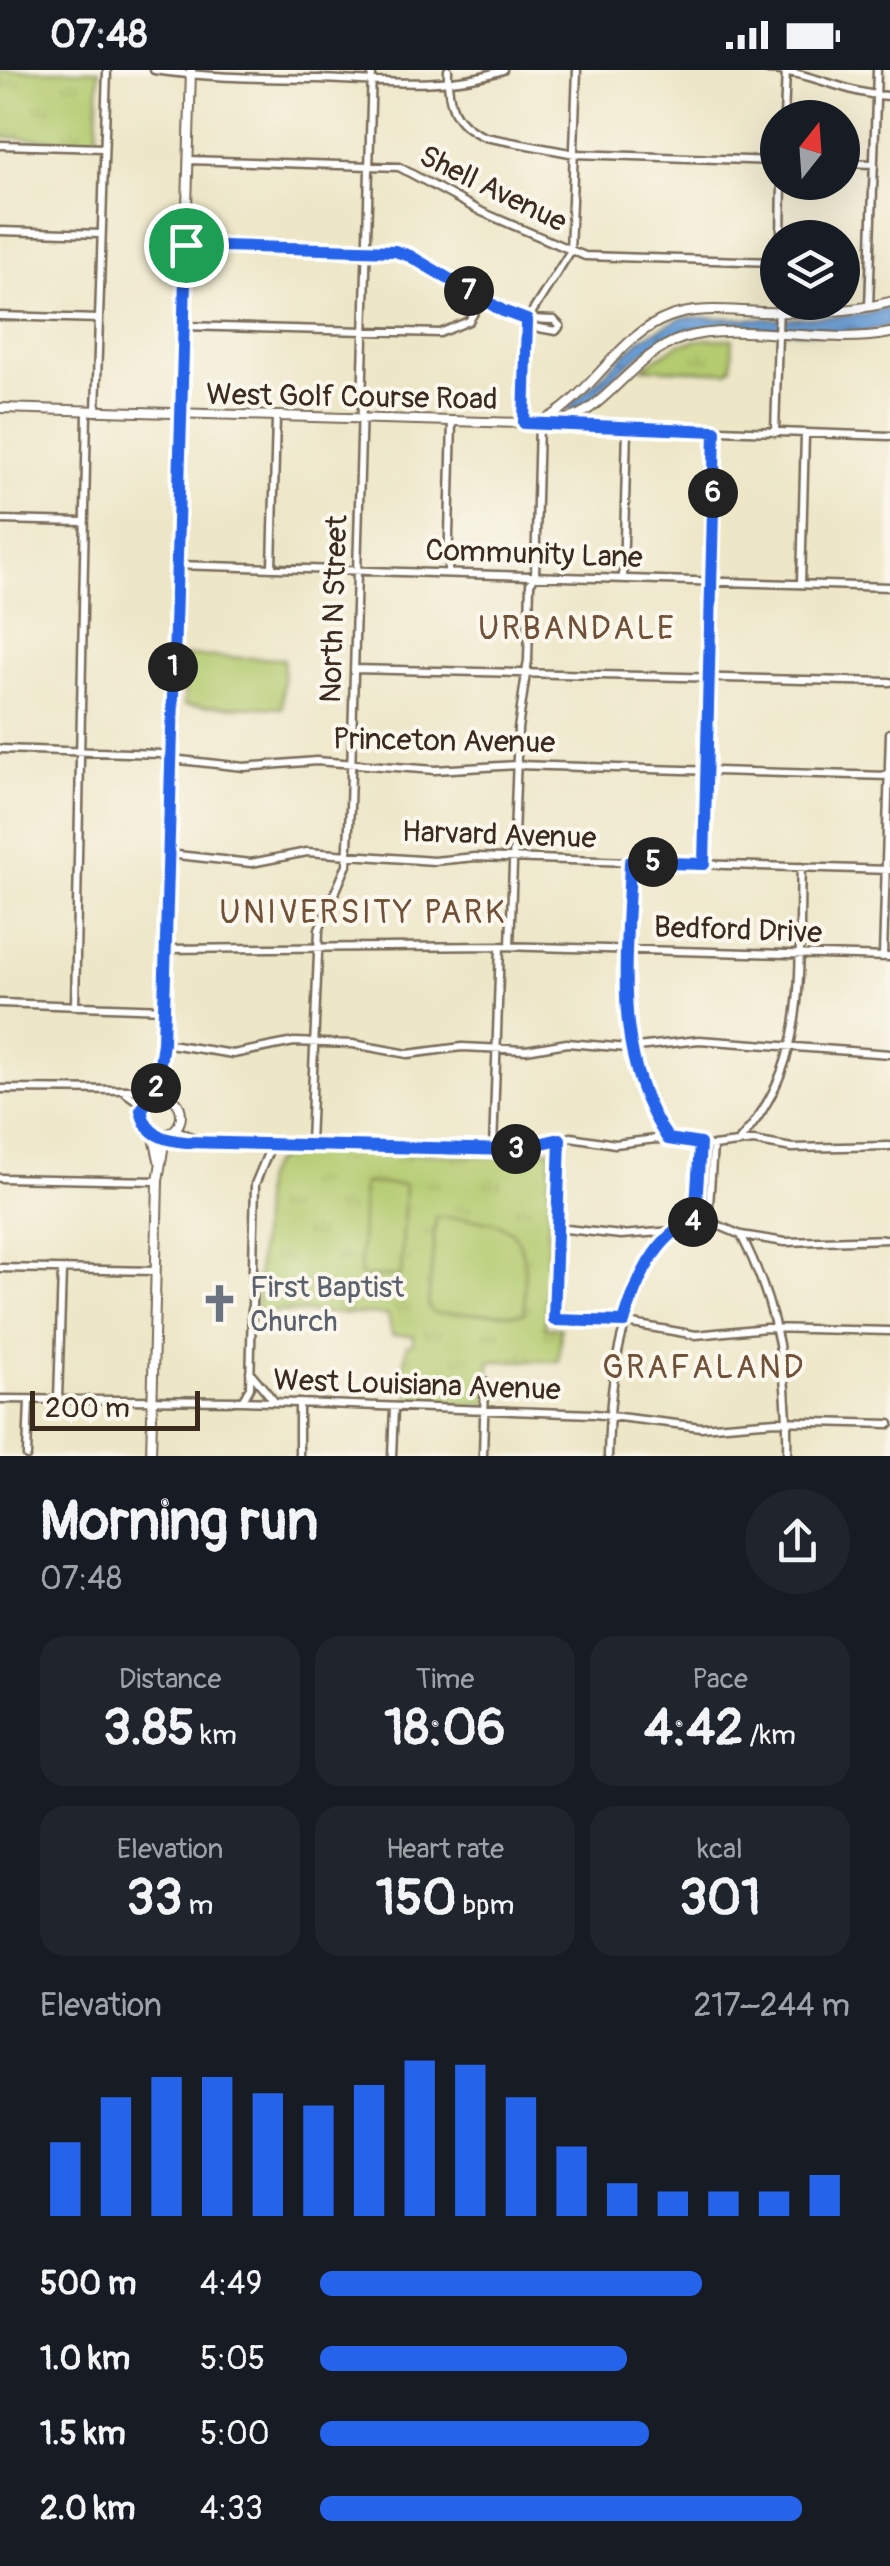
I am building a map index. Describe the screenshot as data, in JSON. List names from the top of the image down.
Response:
{
  "streets": {
    "main road": ["West Golf Course Road"],
    "street": [
      "Shell Avenue",
      "Community Lane",
      "North N Street",
      "Princeton Avenue",
      "Harvard Avenue",
      "Bedford Drive",
      "West Louisiana Avenue"
    ]
  },
  "crossings": [
    ["Shell Avenue", "North N Street"],
    ["West Golf Course Road", "North N Street"],
    ["Community Lane", "North N Street"],
    ["North N Street", "Princeton Avenue"],
    ["North N Street", "Harvard Avenue"],
    ["North N Street", "Bedford Drive"]
  ],
  "districts": ["URBANDALE", "UNIVERSITY PARK", "GRAFALAND"],
  "places": {
    "church": ["First Baptist Church"]
  },
  "scale_bar": "200 m",
  "north": "top",
  "page": {
    "status": "07:48",
    "pins": [
      "7",
      "6",
      "1",
      "5",
      "2",
      "3",
      "4"
    ],
    "scale": "200 m",
    "heading": ["Morning run", "07:48"],
    "stats": [
      ["Distance", "3.85 km"],
      ["Time", "18:06"],
      ["Pace", "4:42 /km"],
      ["Elevation", "33 m"],
      ["Heart rate", "150 bpm"],
      ["kcal", "301"]
    ],
    "chart": ["Elevation", "217–244 m"],
    "list": [
      {
        "name": "500 m",
        "note": "4:49"
      },
      {
        "name": "1.0 km",
        "note": "5:05"
      },
      {
        "name": "1.5 km",
        "note": "5:00"
      },
      {
        "name": "2.0 km",
        "note": "4:33"
      }
    ]
  }
}
